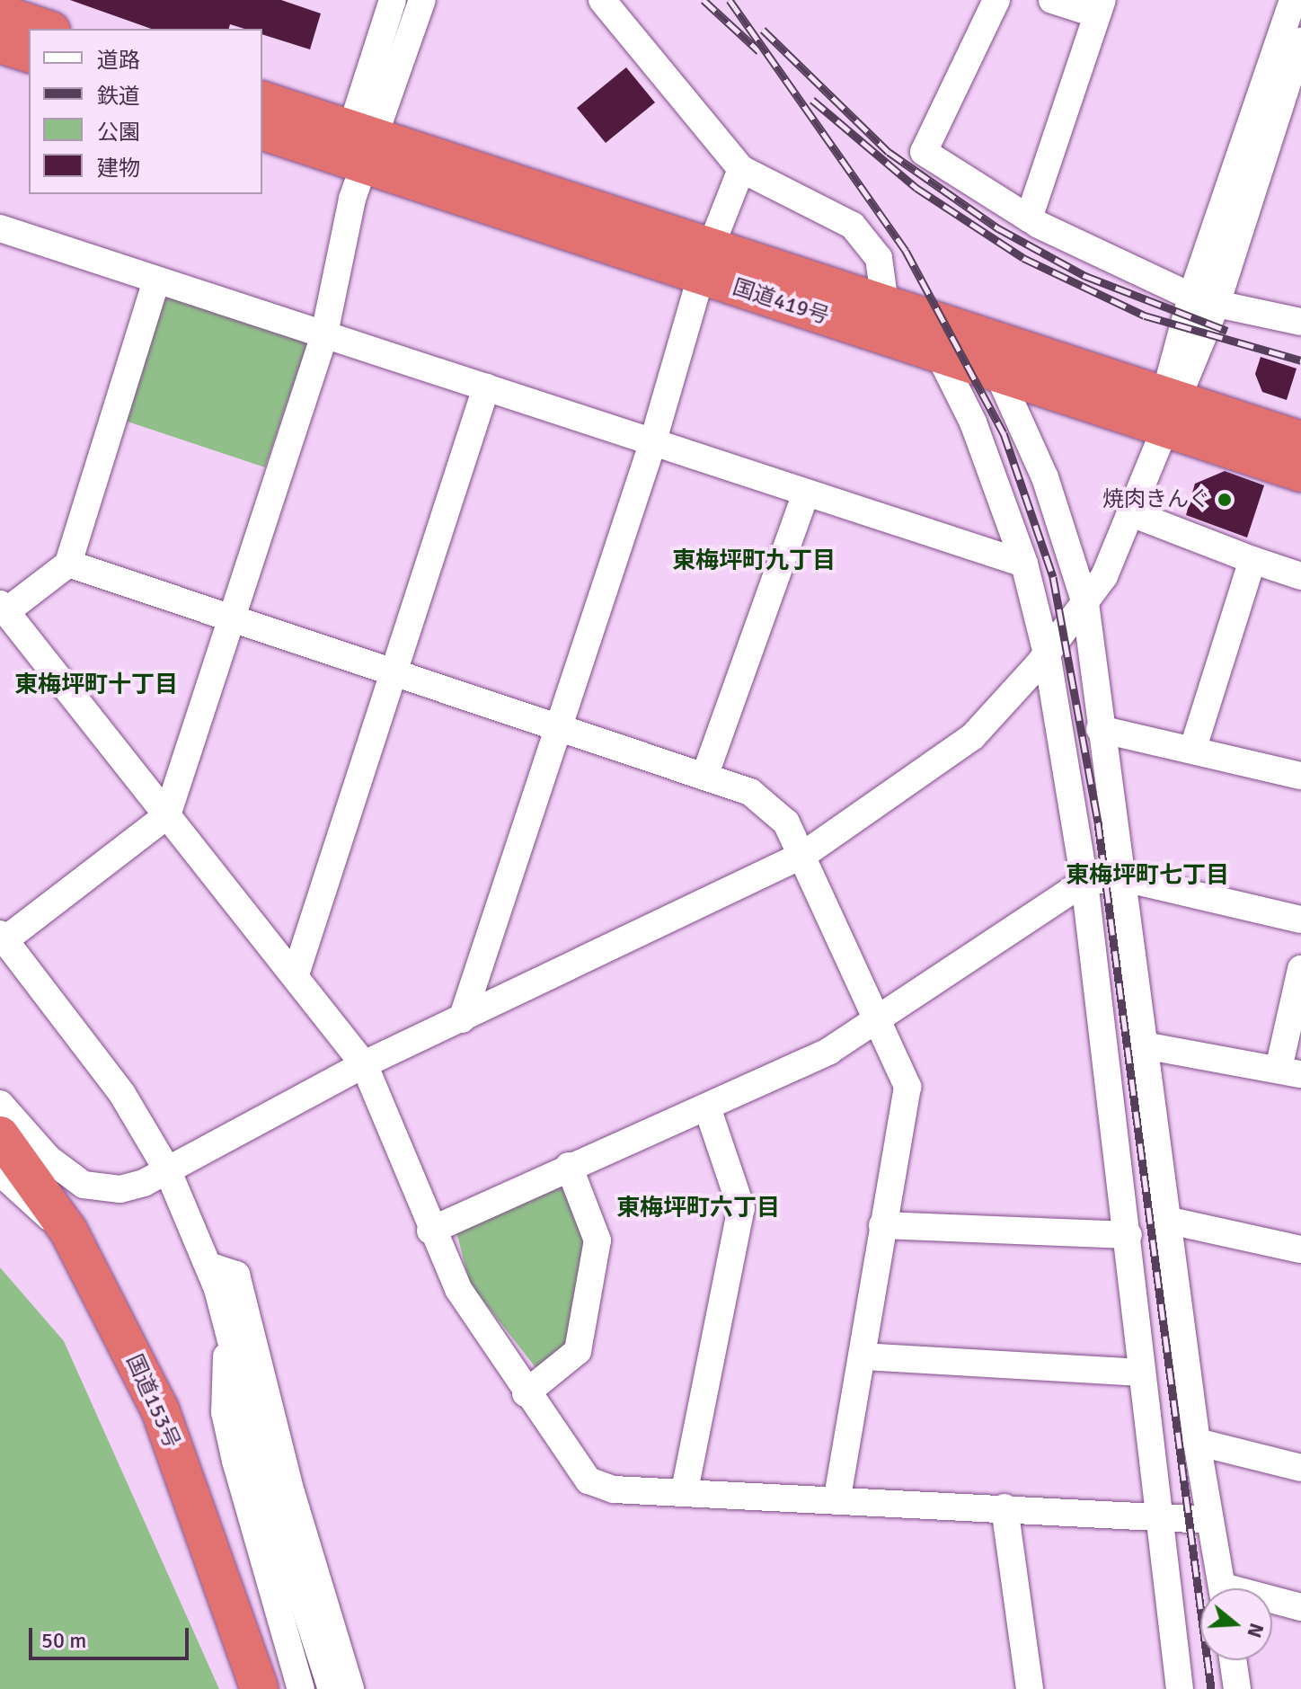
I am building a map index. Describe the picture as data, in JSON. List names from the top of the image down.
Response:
{
  "streets": {
    "highway": ["国道419号", "国道153号"]
  },
  "districts": [
    "東梅坪町九丁目",
    "東梅坪町十丁目",
    "東梅坪町七丁目",
    "東梅坪町六丁目"
  ],
  "places": ["焼肉きんぐ"],
  "legend": [
    "道路",
    "鉄道",
    "公園",
    "建物"
  ],
  "scale_bar": "50 m",
  "north": "right"
}
